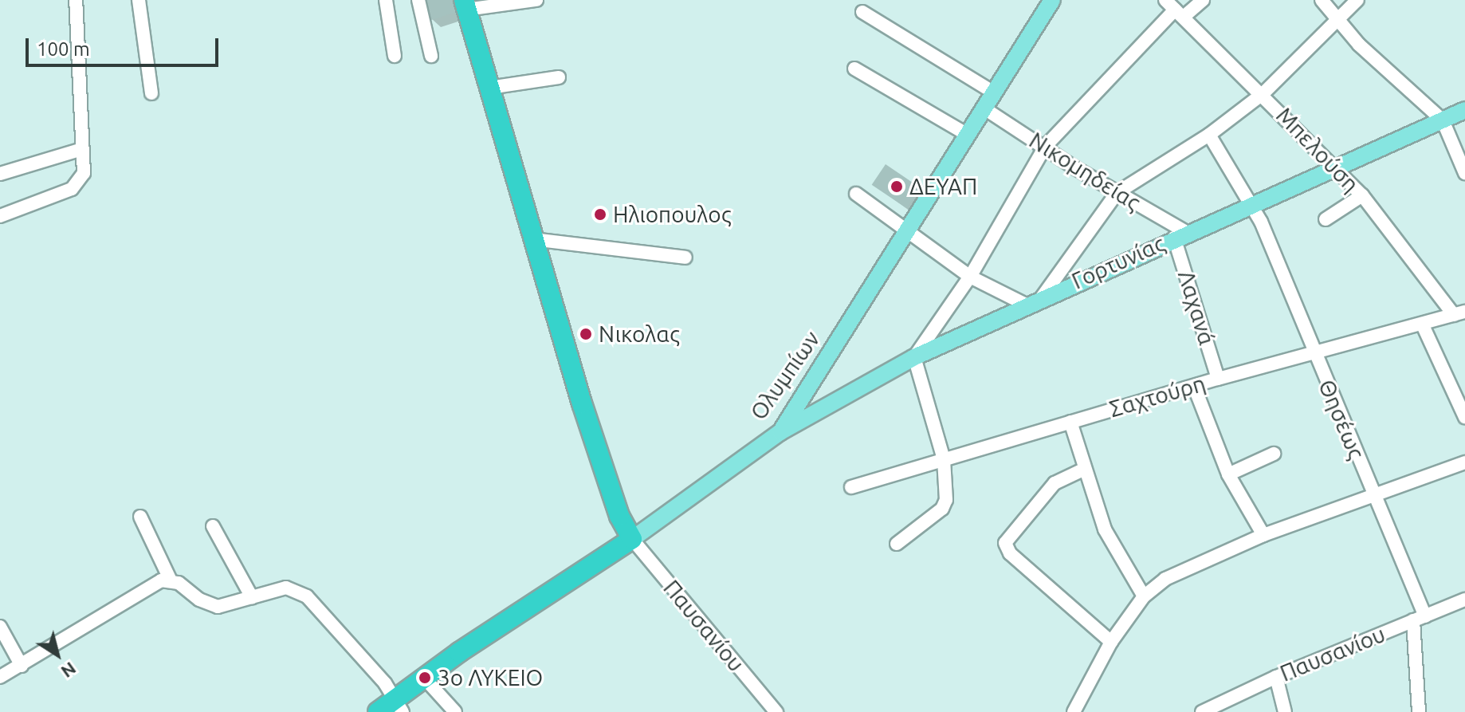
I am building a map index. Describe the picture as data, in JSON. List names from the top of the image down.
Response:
{
  "streets": {
    "highway": ["Ολυμπίων"],
    "main road": ["Γορτυνίας"],
    "street": [
      "Μπελούση",
      "Νικομηδείας",
      "Λαχανά",
      "Σαχτούρη",
      "Θησέως",
      "Παυσανίου"
    ]
  },
  "crossings": [
    ["Μπελούση", "Γορτυνίας"],
    ["Μπελούση", "Σαχτούρη"],
    ["Νικομηδείας", "Γορτυνίας"],
    ["Νικομηδείας", "Λαχανά"],
    ["Νικομηδείας", "Ολυμπίων"],
    ["Γορτυνίας", "Λαχανά"],
    ["Γορτυνίας", "Ολυμπίων"],
    ["Γορτυνίας", "Θησέως"],
    ["Λαχανά", "Σαχτούρη"],
    ["Ολυμπίων", "Παυσανίου"],
    ["Σαχτούρη", "Θησέως"],
    ["Θησέως", "Παυσανίου"]
  ],
  "places": [
    "ΔΕΥΑΠ",
    "Ηλιοπουλος",
    "Νικολας",
    "3ο ΛΥΚΕΙΟ"
  ],
  "scale_bar": "100 m",
  "north": "bottom right"
}
